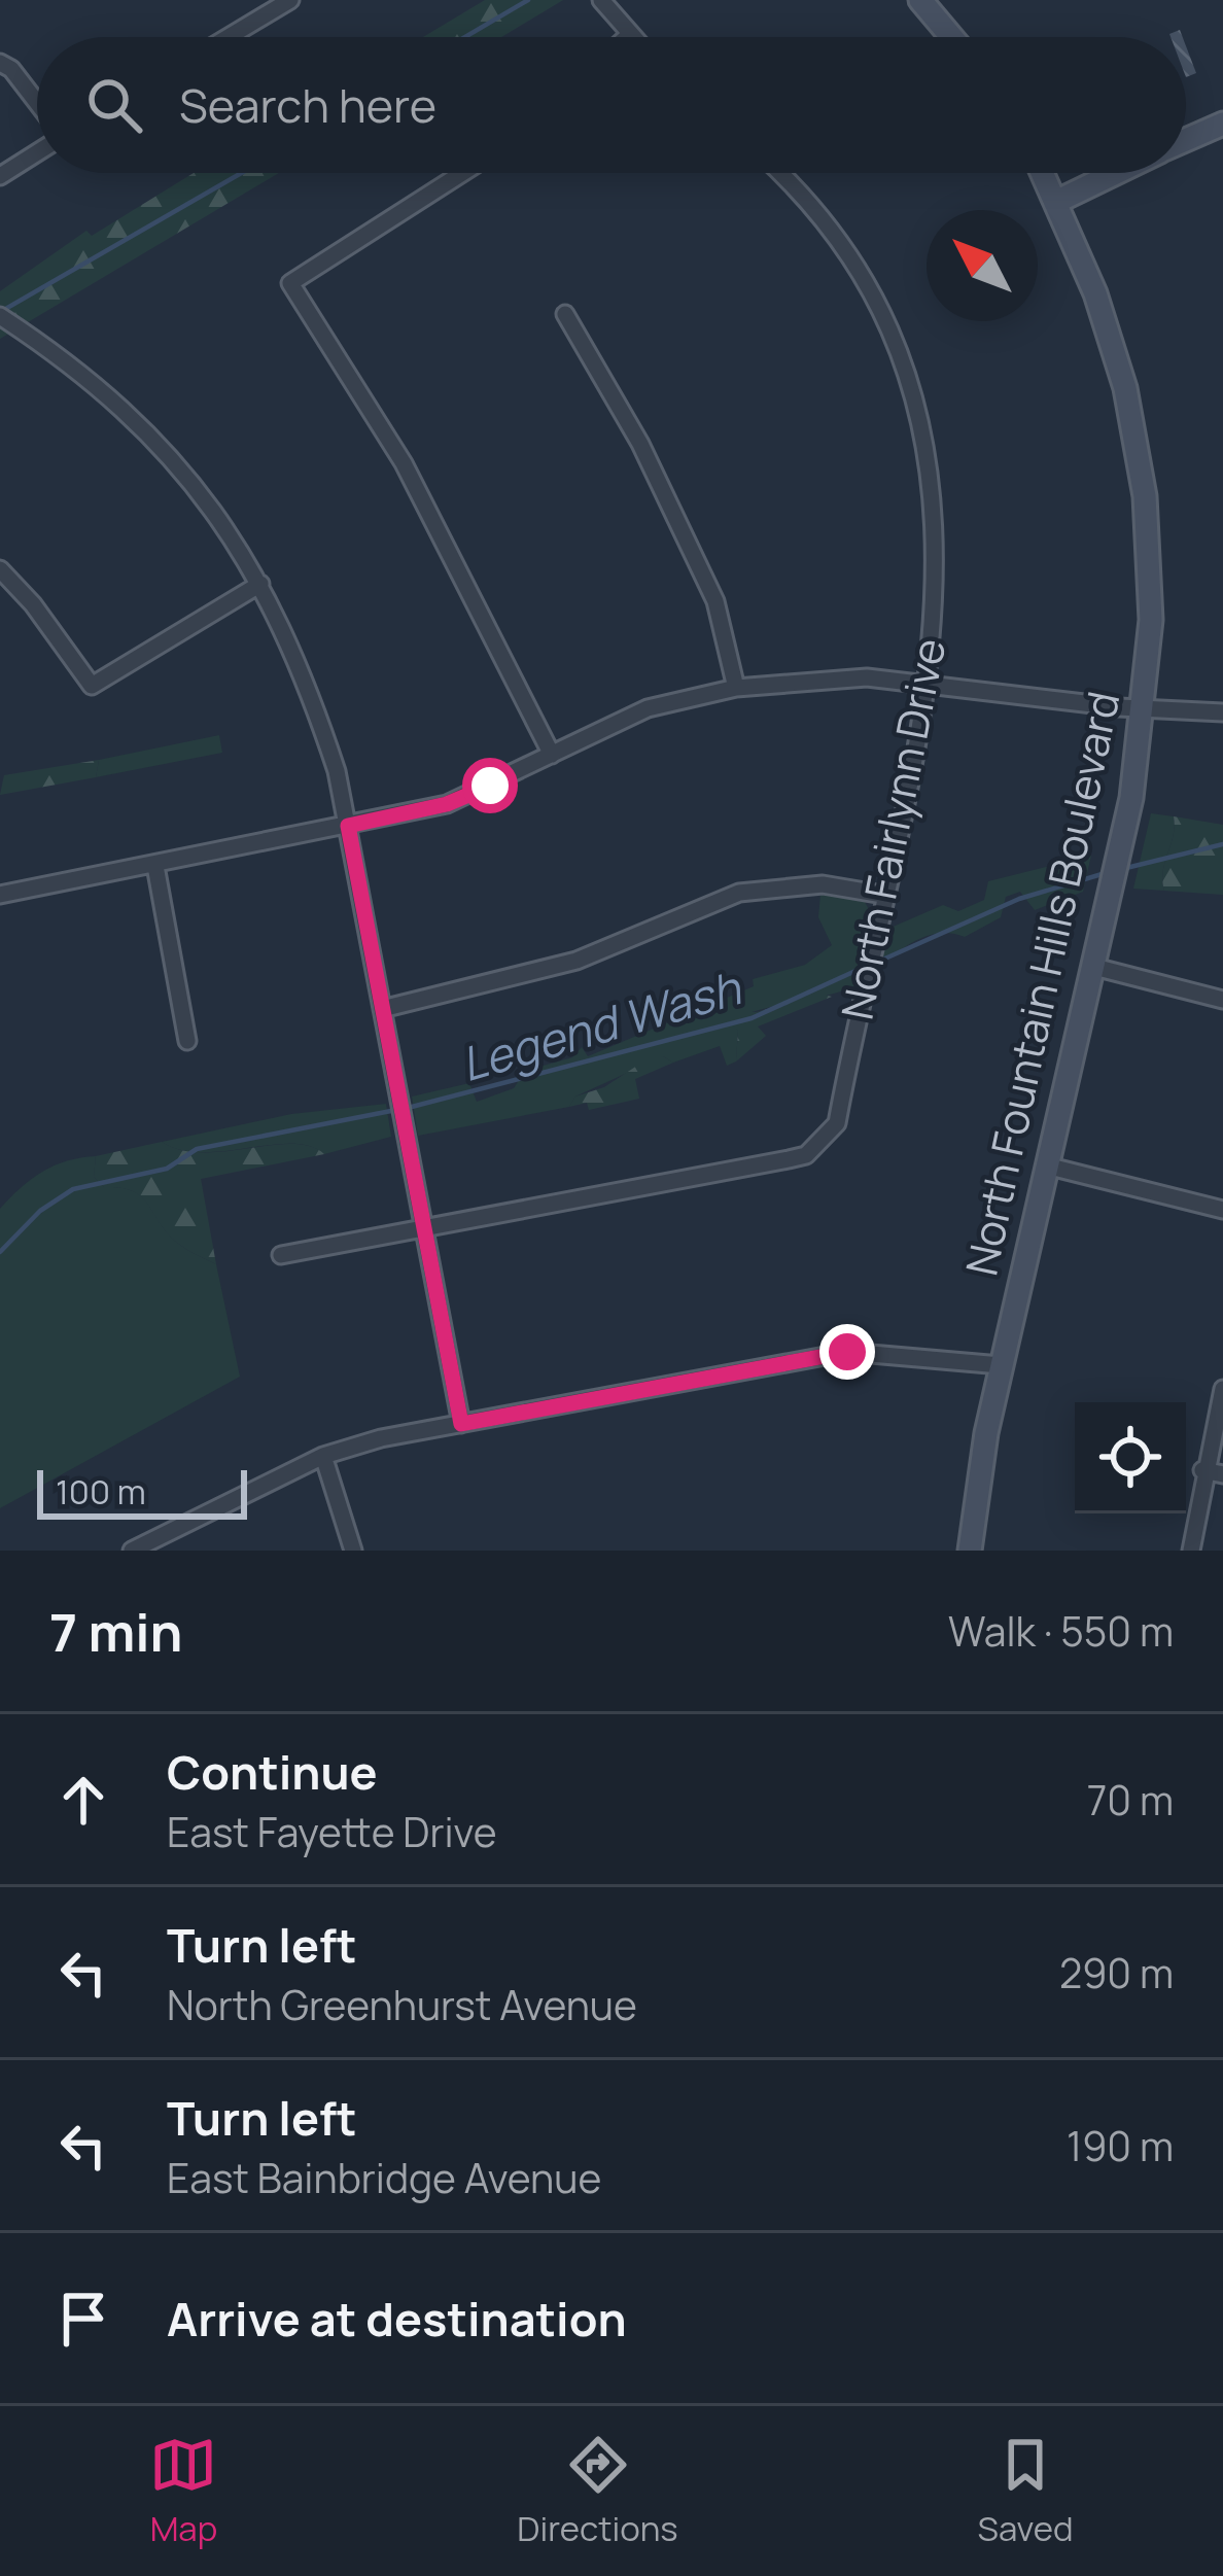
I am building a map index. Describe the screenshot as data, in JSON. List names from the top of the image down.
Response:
{
  "streets": {
    "main road": ["North Fountain Hills Boulevard"],
    "street": ["North Fairlynn Drive"]
  },
  "water": ["Legend Wash"],
  "scale_bar": "100 m",
  "north": "top left",
  "page": {
    "search": "Search here",
    "scale": "100 m",
    "heading": ["7 min", "Walk · 550 m"],
    "list": [
      ["Continue", "East Fayette Drive", "70 m"],
      ["Turn left", "North Greenhurst Avenue", "290 m"],
      ["Turn left", "East Bainbridge Avenue", "190 m"],
      "Arrive at destination"
    ],
    "nav": ["Map", "Directions", "Saved"]
  }
}
